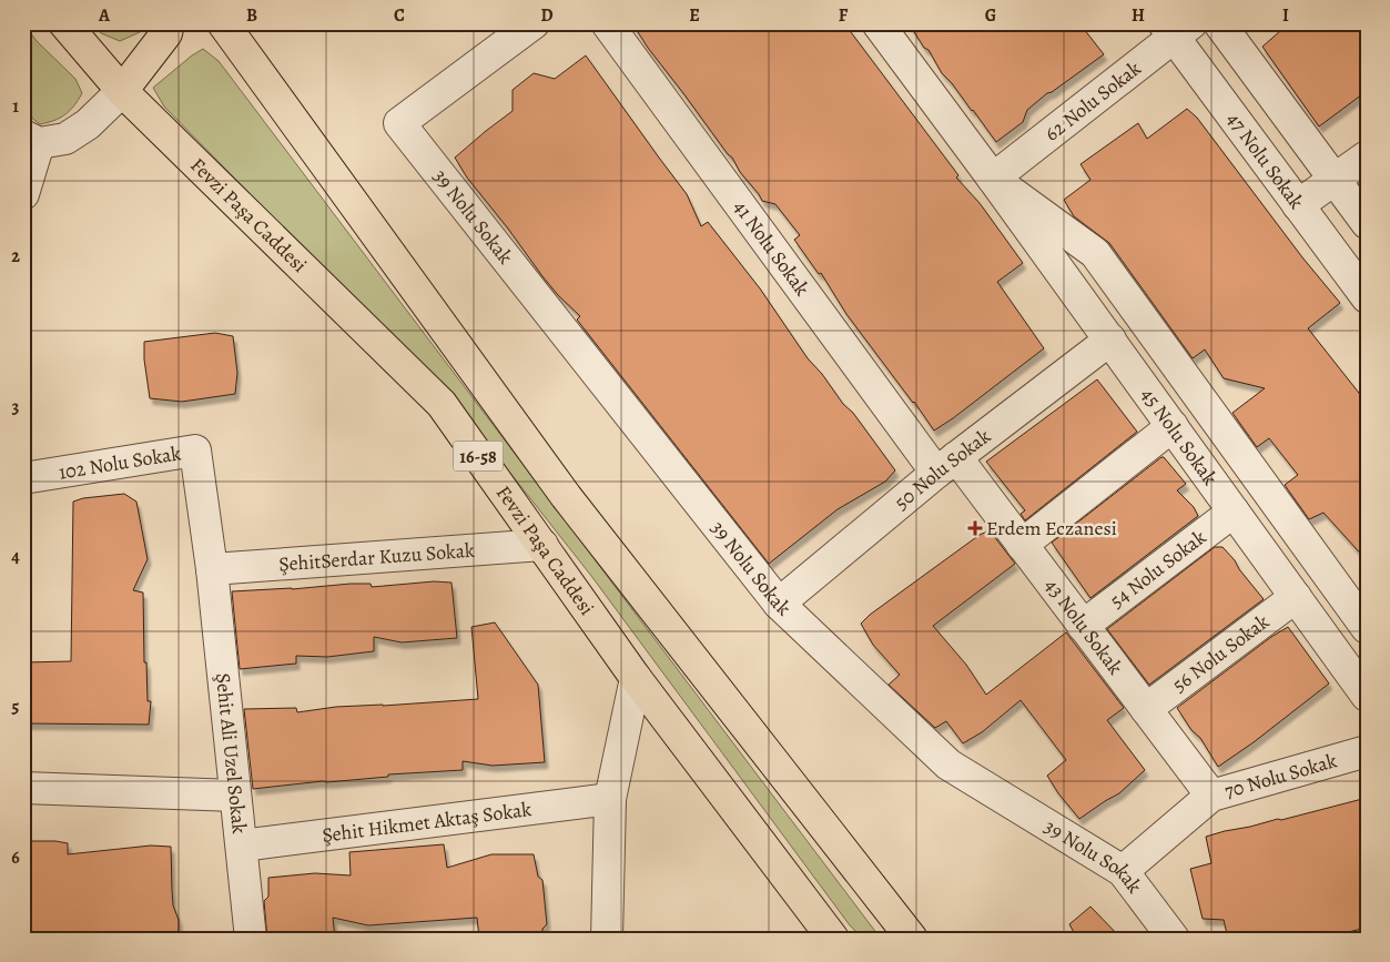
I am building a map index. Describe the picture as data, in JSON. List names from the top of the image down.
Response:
{
  "streets": {
    "main road": ["Fevzi Paşa Caddesi", "16-58"],
    "street": [
      "62 Nolu Sokak",
      "47 Nolu Sokak",
      "39 Nolu Sokak",
      "41 Nolu Sokak",
      "45 Nolu Sokak",
      "102 Nolu Sokak",
      "50 Nolu Sokak",
      "ŞehitSerdar Kuzu Sokak",
      "54 Nolu Sokak",
      "43 Nolu Sokak",
      "56 Nolu Sokak",
      "Şehit Ali Uzel Sokak",
      "70 Nolu Sokak",
      "Şehit Hikmet Aktaş Sokak"
    ]
  },
  "crossings": [
    ["62 Nolu Sokak", "47 Nolu Sokak"],
    ["62 Nolu Sokak", "45 Nolu Sokak"],
    ["Fevzi Paşa Caddesi", "ŞehitSerdar Kuzu Sokak"],
    ["39 Nolu Sokak", "50 Nolu Sokak"],
    ["39 Nolu Sokak", "70 Nolu Sokak"],
    ["41 Nolu Sokak", "50 Nolu Sokak"],
    ["41 Nolu Sokak", "43 Nolu Sokak"],
    ["45 Nolu Sokak", "50 Nolu Sokak"],
    ["45 Nolu Sokak", "54 Nolu Sokak"],
    ["45 Nolu Sokak", "56 Nolu Sokak"],
    ["102 Nolu Sokak", "ŞehitSerdar Kuzu Sokak"],
    ["102 Nolu Sokak", "Şehit Ali Uzel Sokak"],
    ["50 Nolu Sokak", "43 Nolu Sokak"],
    ["ŞehitSerdar Kuzu Sokak", "Şehit Ali Uzel Sokak"],
    ["54 Nolu Sokak", "43 Nolu Sokak"],
    ["43 Nolu Sokak", "56 Nolu Sokak"],
    ["43 Nolu Sokak", "70 Nolu Sokak"],
    ["Şehit Ali Uzel Sokak", "Şehit Hikmet Aktaş Sokak"]
  ],
  "places": {
    "health": ["Erdem Eczanesi"]
  },
  "grid": {
    "columns": [
      "A",
      "B",
      "C",
      "D",
      "E",
      "F",
      "G",
      "H",
      "I"
    ],
    "rows": [
      "1",
      "2",
      "3",
      "4",
      "5",
      "6"
    ]
  }
}
